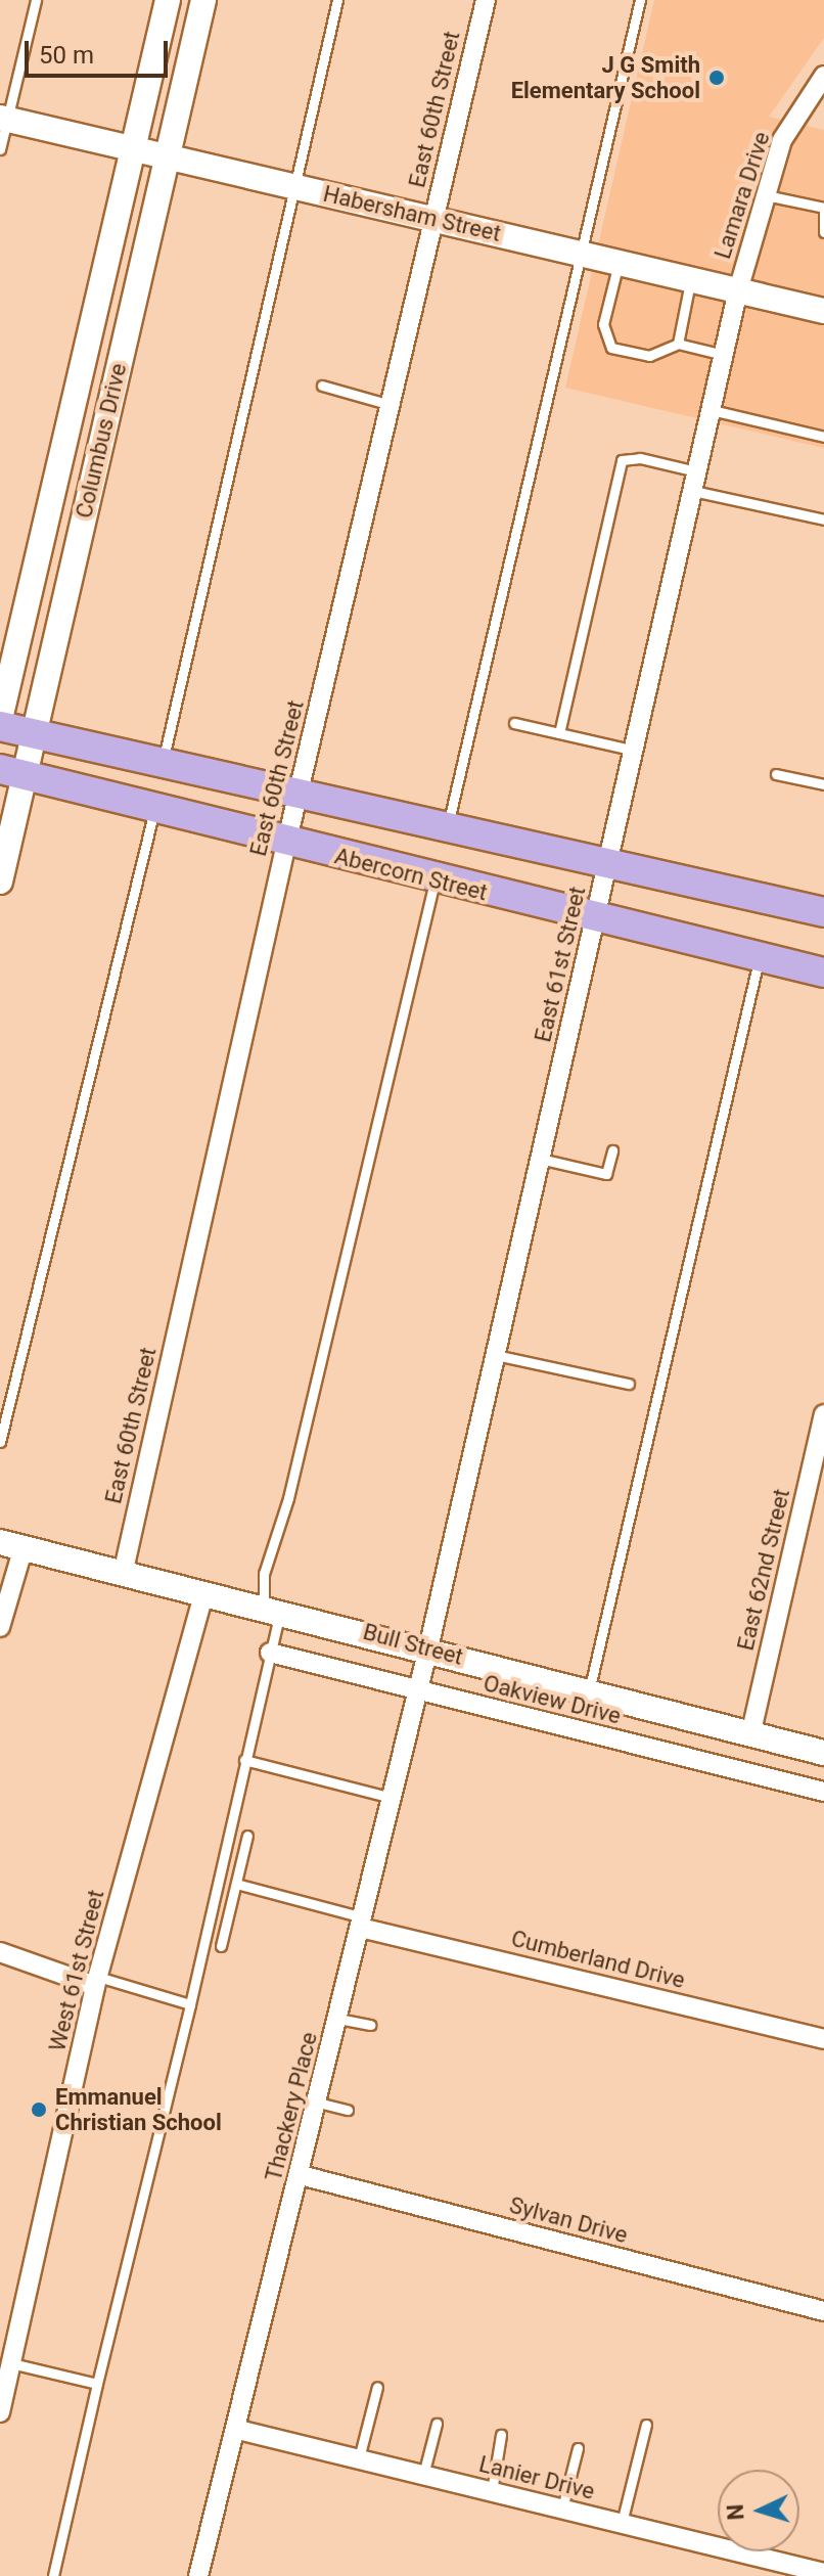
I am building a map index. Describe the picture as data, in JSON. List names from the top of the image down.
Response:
{
  "streets": {
    "main road": ["Abercorn Street"],
    "street": [
      "East 60th Street",
      "Lamara Drive",
      "Habersham Street",
      "Columbus Drive",
      "East 61st Street",
      "East 62nd Street",
      "Bull Street",
      "Oakview Drive",
      "Cumberland Drive",
      "West 61st Street",
      "Thackery Place",
      "Sylvan Drive",
      "Lanier Drive"
    ]
  },
  "crossings": [
    ["East 60th Street", "Habersham Street"],
    ["East 60th Street", "Abercorn Street"],
    ["East 60th Street", "Bull Street"],
    ["Lamara Drive", "Habersham Street"],
    ["Lamara Drive", "East 61st Street"],
    ["Habersham Street", "Columbus Drive"],
    ["Habersham Street", "East 61st Street"],
    ["Columbus Drive", "Abercorn Street"],
    ["Abercorn Street", "East 61st Street"],
    ["East 61st Street", "Bull Street"],
    ["East 61st Street", "Thackery Place"],
    ["East 62nd Street", "Bull Street"],
    ["Bull Street", "West 61st Street"],
    ["Bull Street", "Thackery Place"],
    ["Oakview Drive", "Thackery Place"],
    ["Cumberland Drive", "Thackery Place"],
    ["Thackery Place", "Sylvan Drive"],
    ["Thackery Place", "Lanier Drive"]
  ],
  "places": ["J G Smith Elementary School", "Emmanuel Christian School"],
  "scale_bar": "50 m",
  "north": "left"
}
